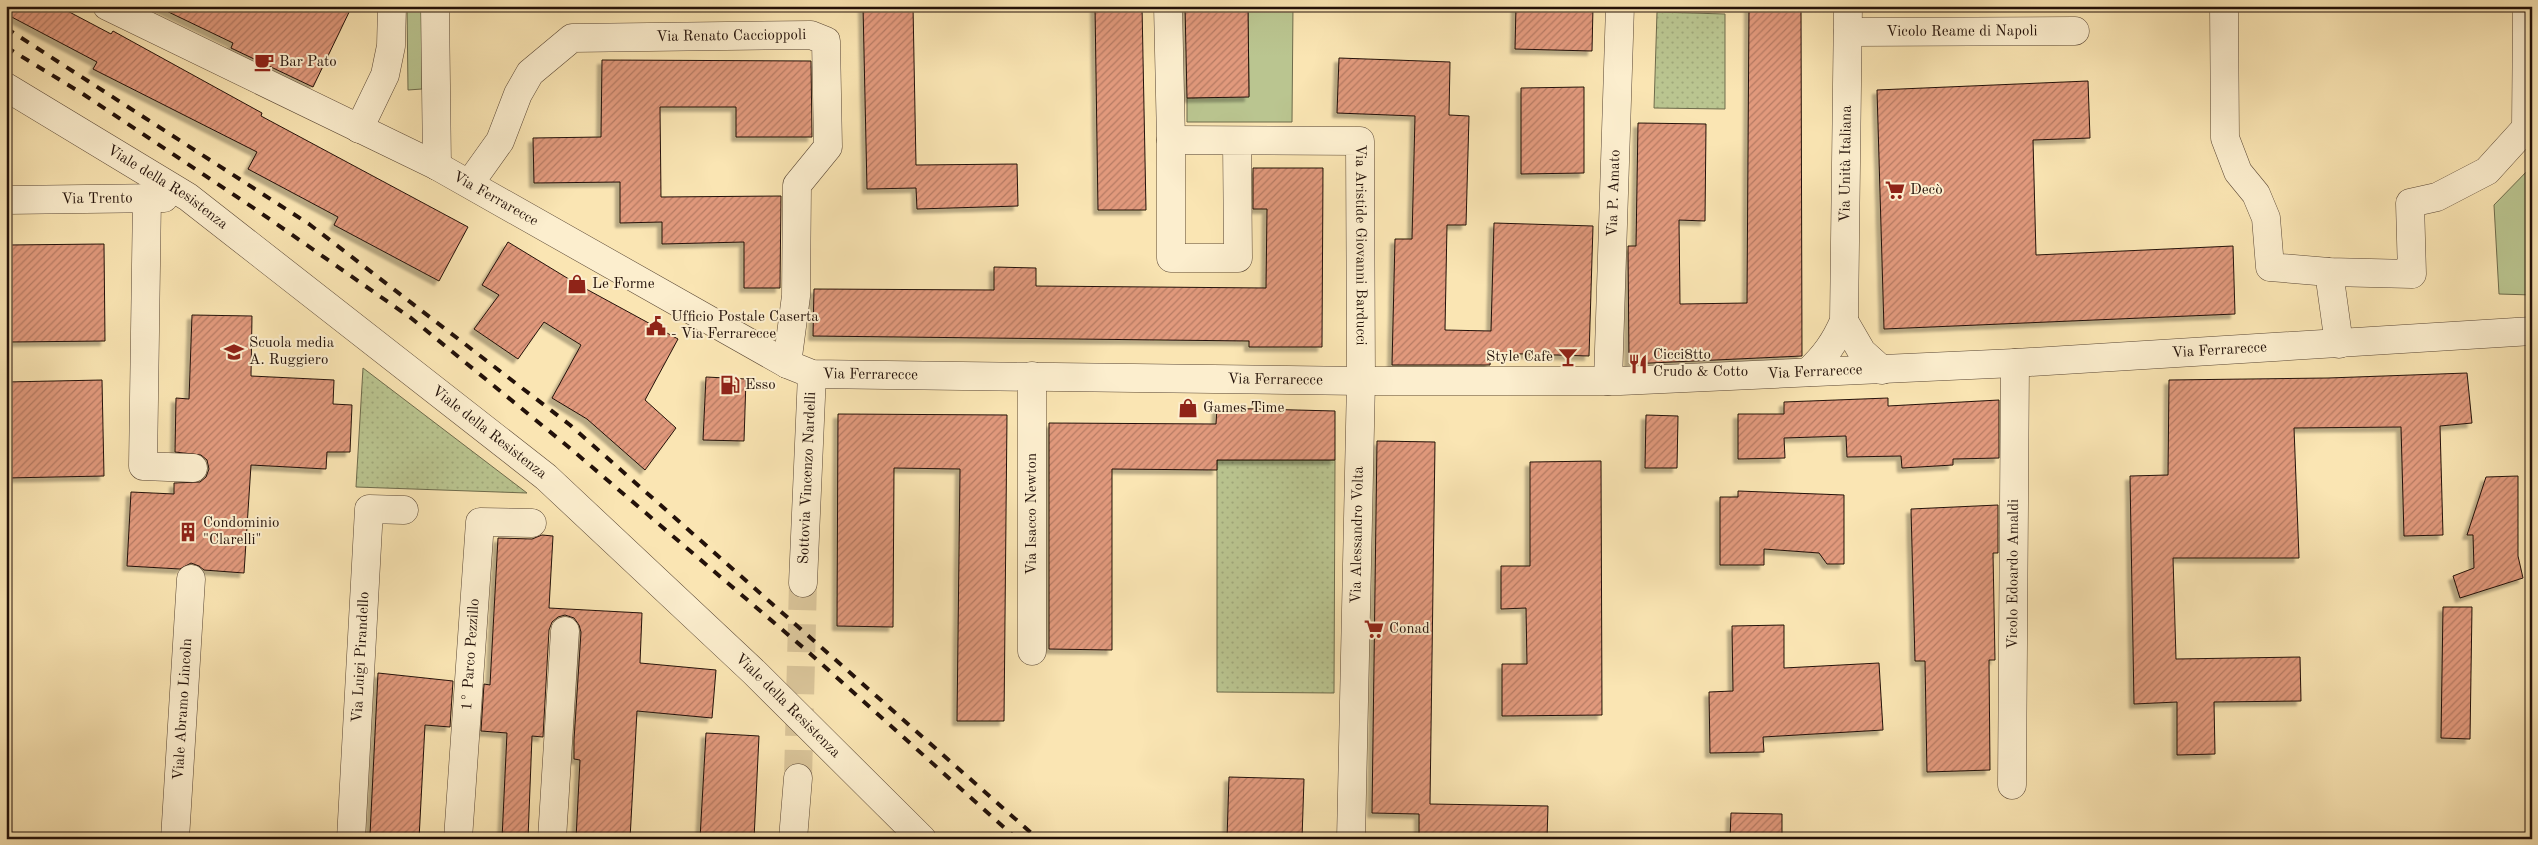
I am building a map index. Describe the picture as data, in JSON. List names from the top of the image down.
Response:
{
  "streets": {
    "street": [
      "Vicolo Reame di Napoli",
      "Via Renato Caccioppoli",
      "Via Unità Italiana",
      "Viale della Resistenza",
      "Via P. Amato",
      "Via Ferrarecce",
      "Via Trento",
      "Via Aristide Giovanni Barducci",
      "Sottovia Vincenzo Nardelli",
      "Via Isacco Newton",
      "Via Alessandro Volta",
      "Vicolo Edoardo Amaldi",
      "1° Parco Pezzillo",
      "Via Luigi Pirandello",
      "Viale Abramo Lincoln"
    ]
  },
  "crossings": [
    ["Vicolo Reame di Napoli", "Via Unità Italiana"],
    ["Via Renato Caccioppoli", "Via Ferrarecce"],
    ["Via Unità Italiana", "Via Ferrarecce"],
    ["Viale della Resistenza", "Via Trento"],
    ["Via P. Amato", "Via Ferrarecce"],
    ["Via Ferrarecce", "Via Aristide Giovanni Barducci"],
    ["Via Ferrarecce", "Sottovia Vincenzo Nardelli"],
    ["Via Ferrarecce", "Via Isacco Newton"],
    ["Via Ferrarecce", "Via Alessandro Volta"],
    ["Via Ferrarecce", "Vicolo Edoardo Amaldi"],
    ["Via Aristide Giovanni Barducci", "Via Alessandro Volta"]
  ],
  "places": {
    "cafe": ["Bar Pato"],
    "supermarket": ["Decò", "Conad"],
    "shop": ["Le Forme", "Games Time"],
    "public building": ["Ufficio Postale Caserta - Via Ferrarecce"],
    "school or university": ["Scuola media A. Ruggiero"],
    "bar": ["Style Cafè"],
    "restaurant": ["Cicci8tto Crudo & Cotto"],
    "fuel station": ["Esso"],
    "building": ["Condominio \"Clarelli\""]
  }
}
